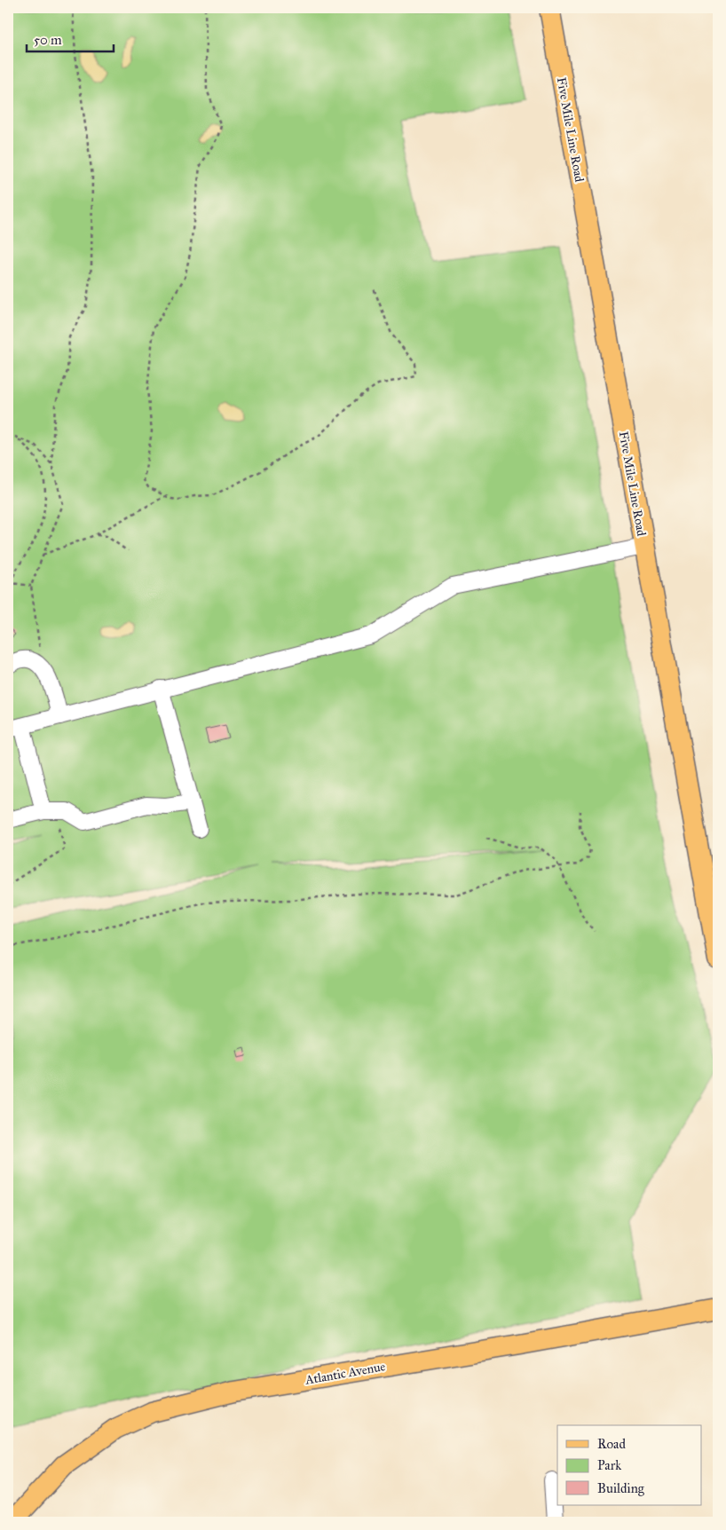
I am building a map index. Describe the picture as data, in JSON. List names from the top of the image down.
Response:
{
  "streets": {
    "main road": ["Five Mile Line Road", "Atlantic Avenue"]
  },
  "legend": ["Road", "Park", "Building"],
  "scale_bar": "50 m"
}
